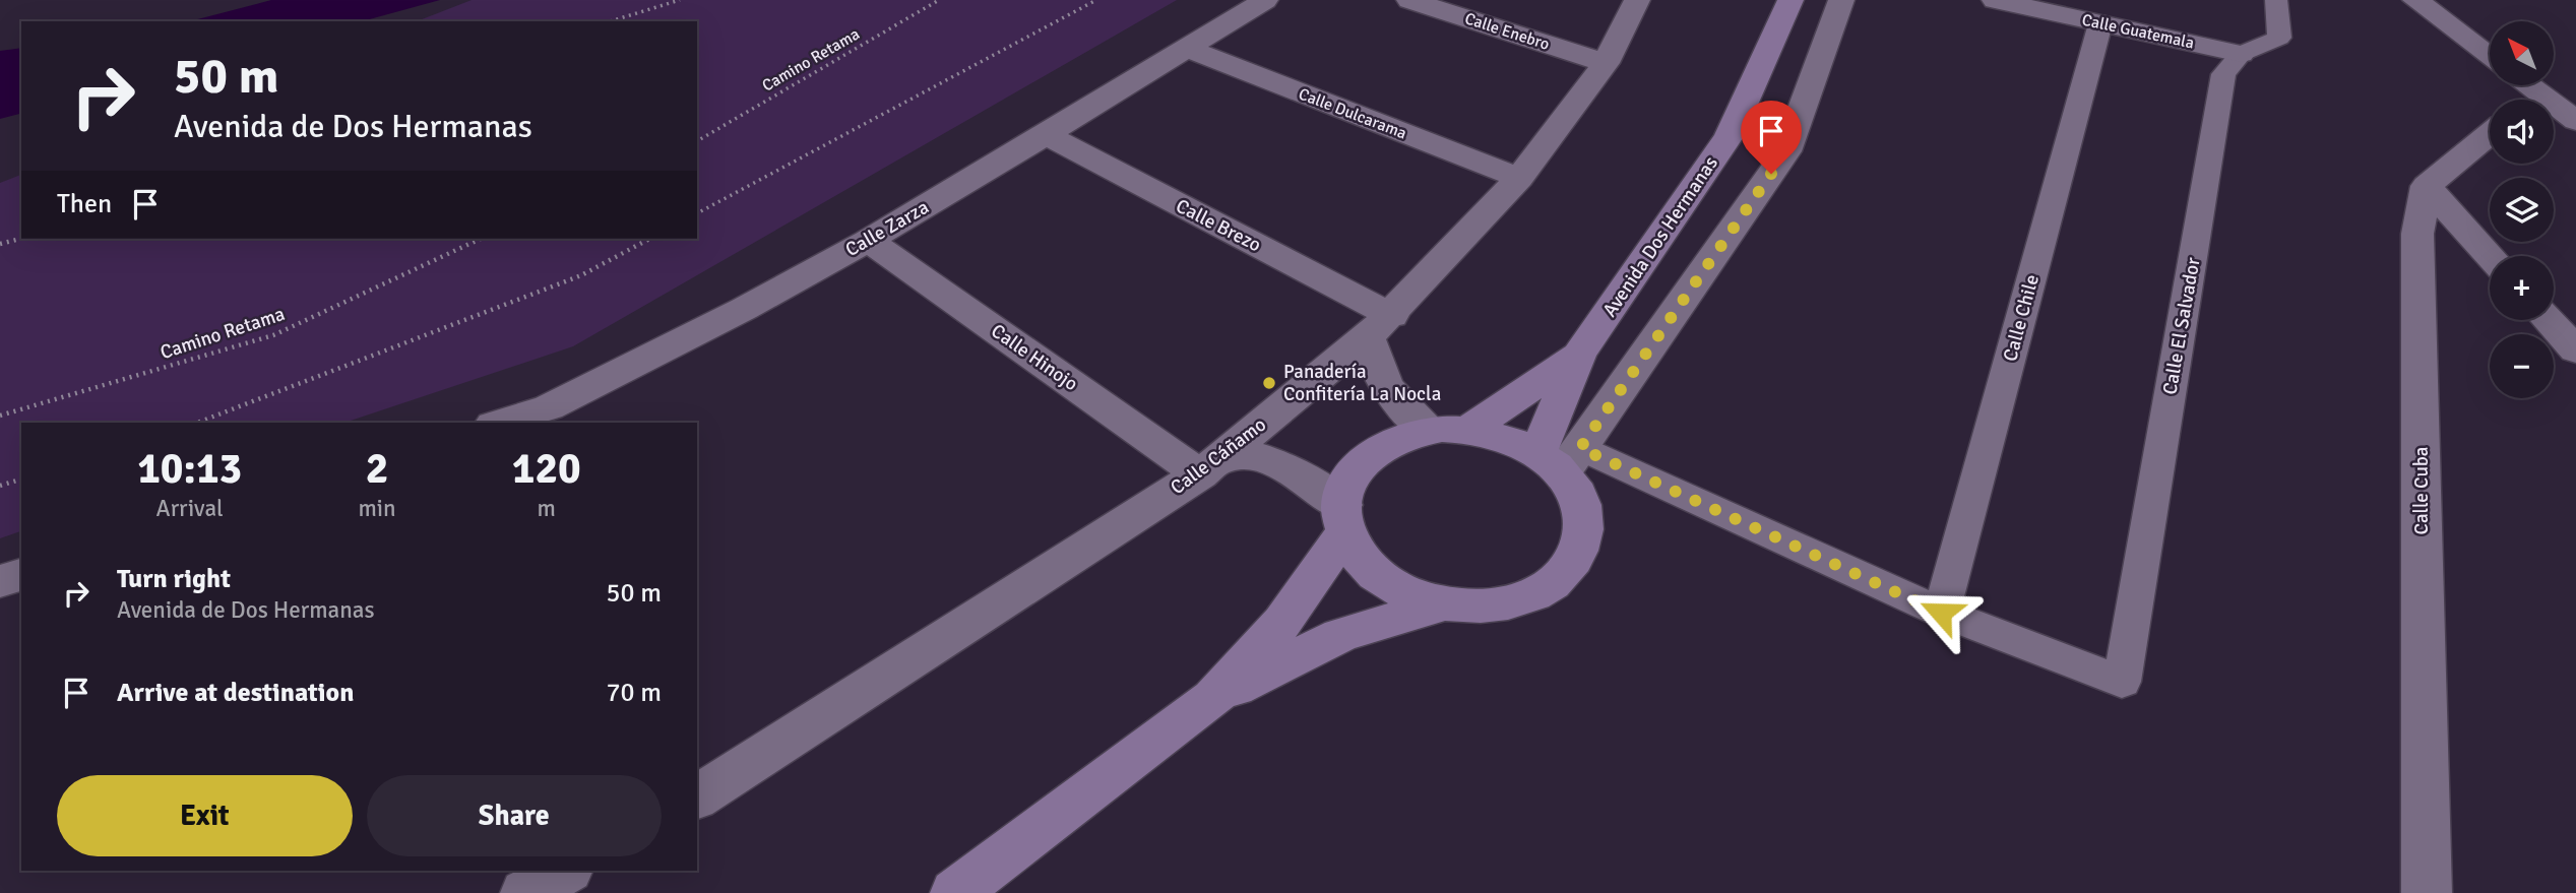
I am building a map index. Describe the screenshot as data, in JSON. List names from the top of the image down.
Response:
{
  "streets": {
    "main road": ["Avenida Dos Hermanas"],
    "street": [
      "Calle Enebro",
      "Calle Guatemala",
      "Calle Dulcarama",
      "Calle Brezo",
      "Calle Zarza",
      "Calle Chile",
      "Calle El Salvador",
      "Calle Hinojo",
      "Calle Cáñamo",
      "Calle Cuba"
    ],
    "path": ["Camino Retama"]
  },
  "crossings": [
    ["Calle Enebro", "Calle Cáñamo"],
    ["Calle Guatemala", "Calle Chile"],
    ["Calle Guatemala", "Calle El Salvador"],
    ["Calle Dulcarama", "Calle Zarza"],
    ["Calle Dulcarama", "Calle Cáñamo"],
    ["Calle Brezo", "Calle Zarza"],
    ["Calle Brezo", "Calle Cáñamo"],
    ["Calle Zarza", "Calle Hinojo"],
    ["Calle Hinojo", "Calle Cáñamo"]
  ],
  "places": ["Panadería Confitería La Nocla"],
  "north": "top left",
  "page": {
    "map_buttons": ["+", "−"],
    "turn": ["50 m", "Avenida de Dos Hermanas"],
    "then": "Then",
    "eta": [
      "10:13",
      "Arrival",
      "2",
      "min",
      "120",
      "m"
    ],
    "list": [
      {
        "name": "Turn right",
        "note": "Avenida de Dos Hermanas",
        "value": "50 m"
      },
      {
        "name": "Arrive at destination",
        "value": "70 m"
      }
    ],
    "buttons": ["Exit", "Share"]
  }
}
